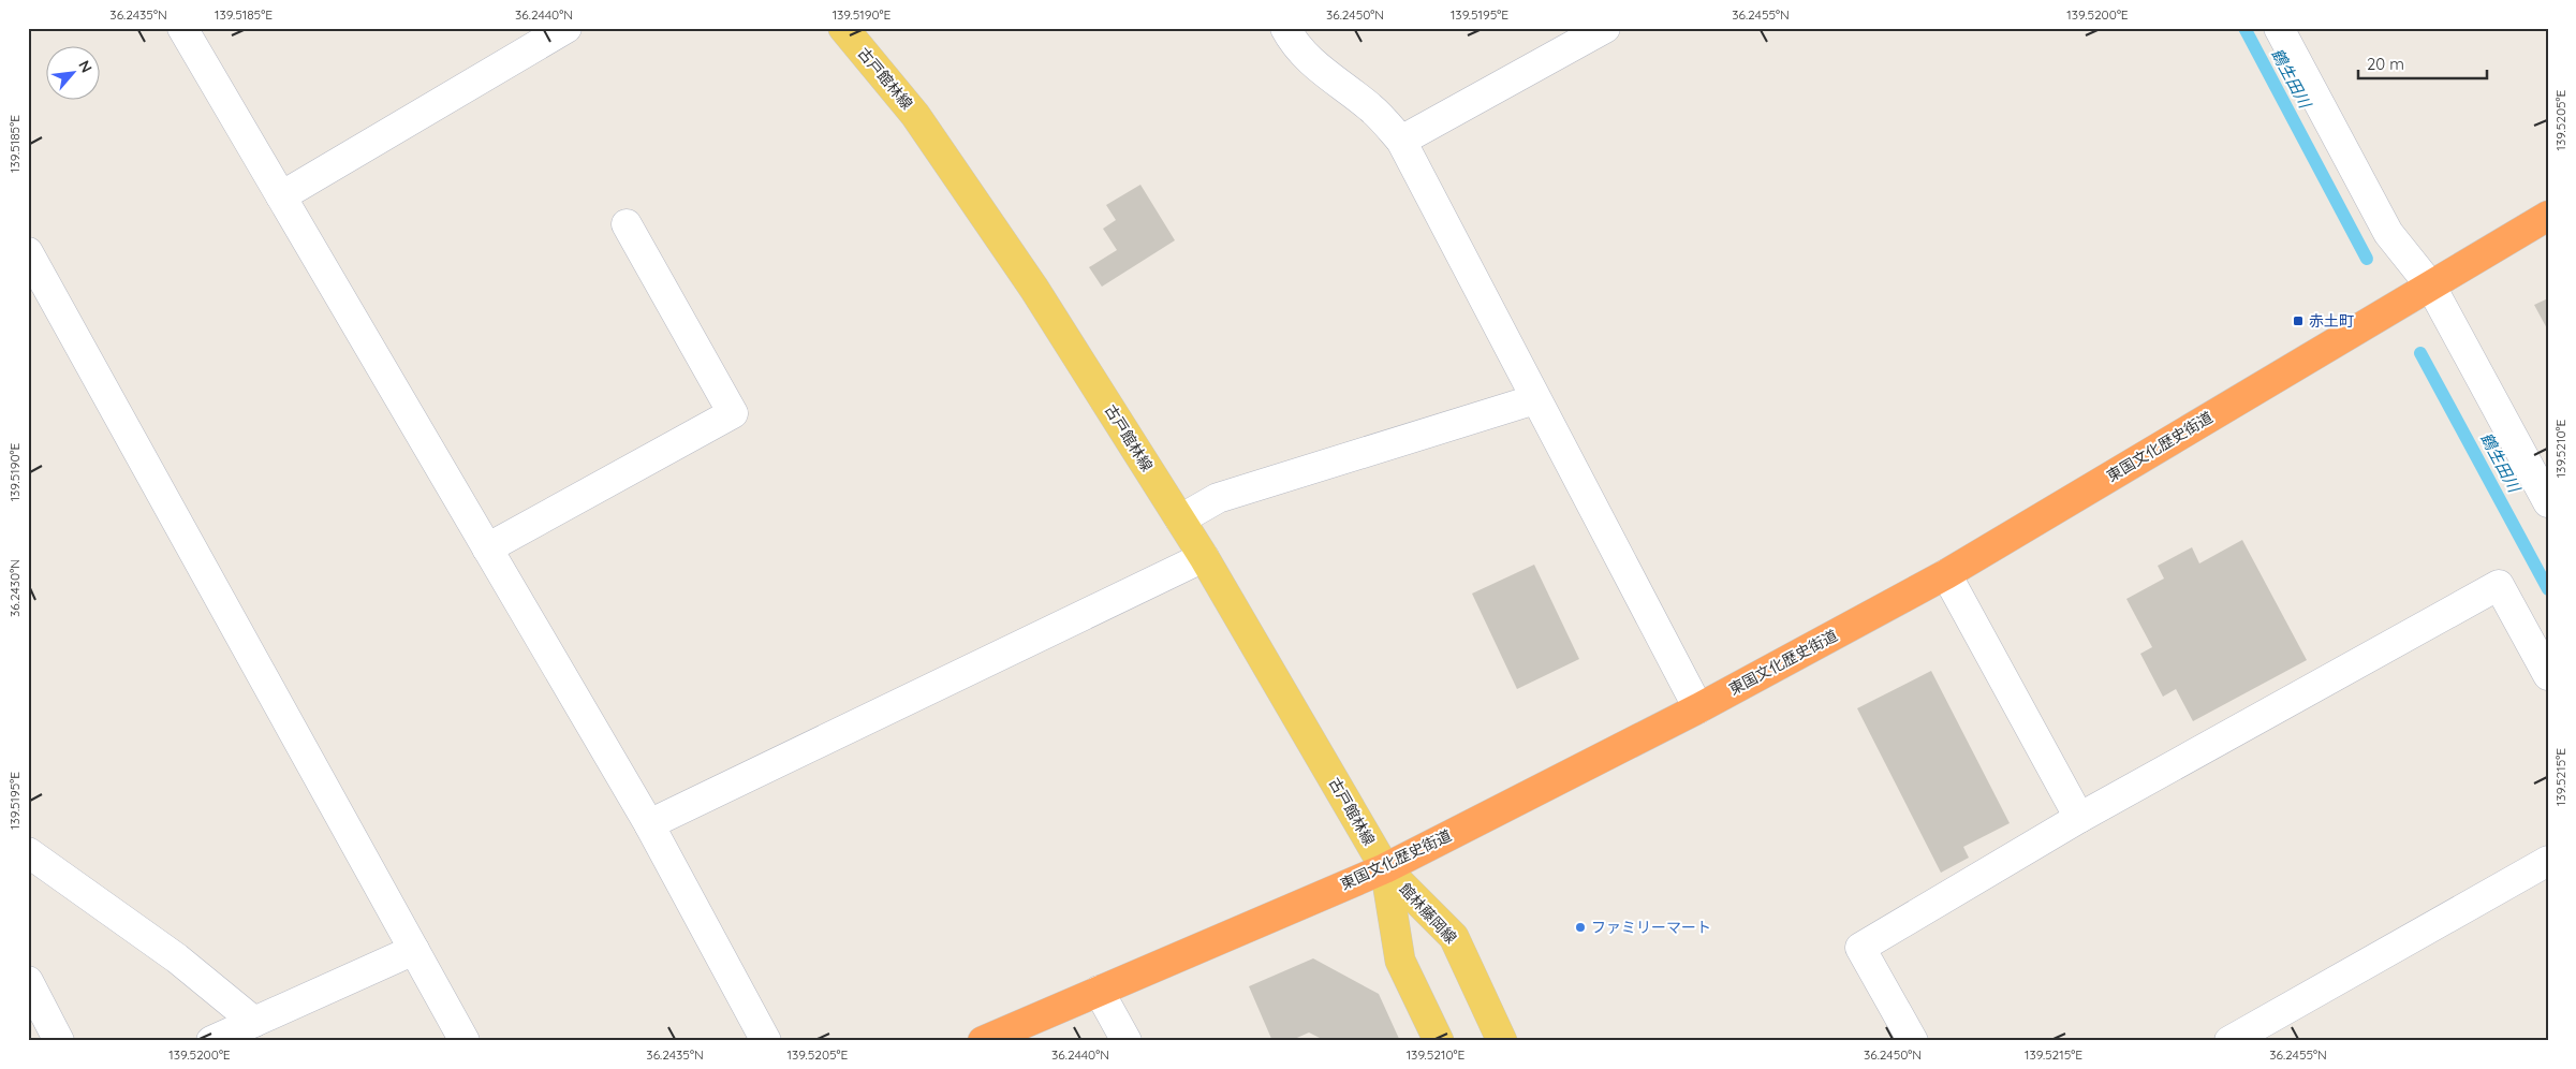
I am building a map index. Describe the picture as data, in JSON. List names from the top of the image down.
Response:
{
  "streets": {
    "highway": ["東国文化歴史街道"],
    "main road": ["古戸館林線", "館林藤岡線"]
  },
  "crossings": [
    ["古戸館林線", "東国文化歴史街道"],
    ["古戸館林線", "館林藤岡線"],
    ["東国文化歴史街道", "館林藤岡線"]
  ],
  "water": ["鶴生田川"],
  "places": {
    "transit": ["赤土町"],
    "other": ["ファミリーマート"]
  },
  "scale_bar": "20 m",
  "north": "top right",
  "coordinates": [
    "36.2435°N",
    "139.5185°E",
    "36.2440°N",
    "139.5190°E",
    "36.2450°N",
    "139.5195°E",
    "36.2455°N",
    "139.5200°E",
    "139.5205°E",
    "139.5210°E",
    "36.2430°N",
    "139.5215°E"
  ]
}
